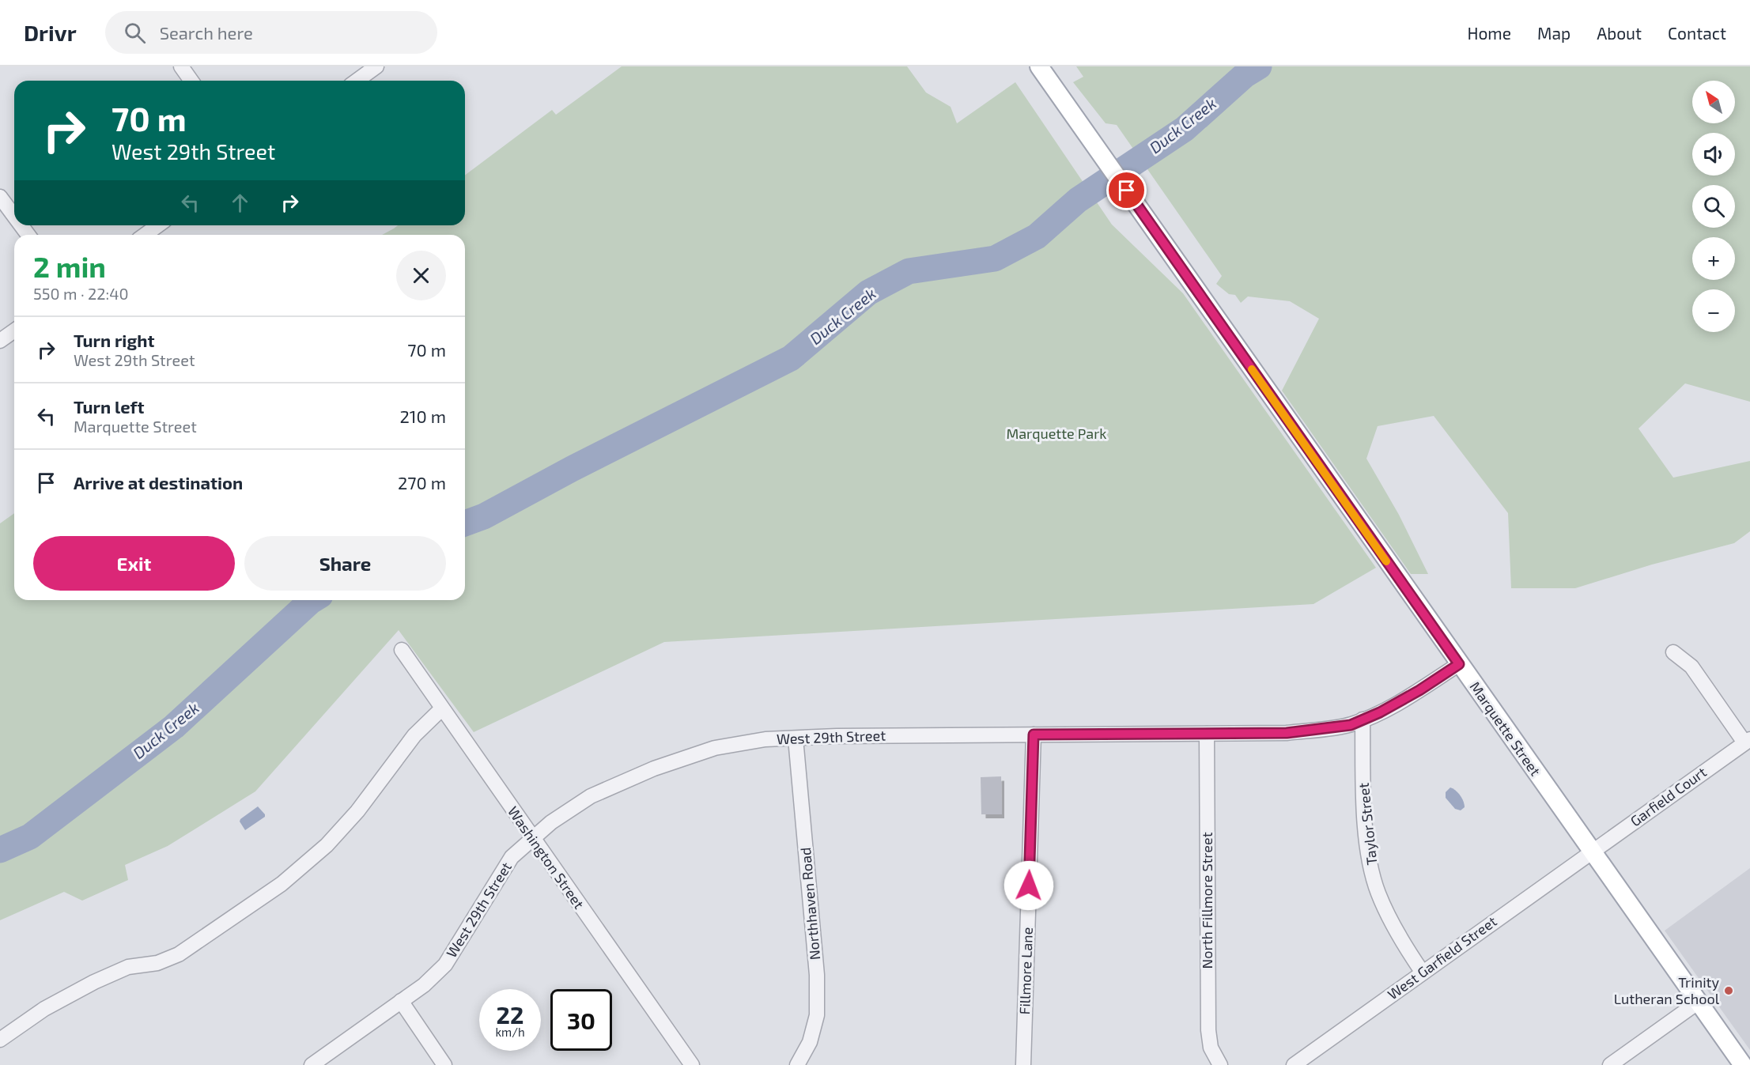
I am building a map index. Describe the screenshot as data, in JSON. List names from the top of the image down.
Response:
{
  "streets": {
    "main road": ["Marquette Street"],
    "street": [
      "West 29th Street",
      "Garfield Court",
      "Taylor Street",
      "Washington Street",
      "North Fillmore Street",
      "Northhaven Road",
      "West Garfield Street",
      "Fillmore Lane"
    ]
  },
  "crossings": [
    ["Marquette Street", "West 29th Street"],
    ["Marquette Street", "Garfield Court"],
    ["Marquette Street", "West Garfield Street"],
    ["West 29th Street", "Taylor Street"],
    ["West 29th Street", "Washington Street"],
    ["West 29th Street", "North Fillmore Street"],
    ["West 29th Street", "Northhaven Road"],
    ["West 29th Street", "Fillmore Lane"],
    ["Garfield Court", "West Garfield Street"],
    ["Taylor Street", "West Garfield Street"]
  ],
  "water": ["Duck Creek"],
  "parks": ["Marquette Park"],
  "places": ["Trinity Lutheran School"],
  "north": "top left",
  "page": {
    "header": "Drivr",
    "search": "Search here",
    "nav": [
      "Home",
      "Map",
      "About",
      "Contact"
    ],
    "map_buttons": ["+", "−"],
    "turn": ["70 m", "West 29th Street"],
    "heading": ["2 min", "550 m · 22:40"],
    "list": [
      {
        "name": "Turn right",
        "note": "West 29th Street",
        "value": "70 m"
      },
      {
        "name": "Turn left",
        "note": "Marquette Street",
        "value": "210 m"
      },
      {
        "name": "Arrive at destination",
        "value": "270 m"
      }
    ],
    "buttons": ["Exit", "Share"],
    "speed": "22 km/h",
    "limit": "30"
  }
}
